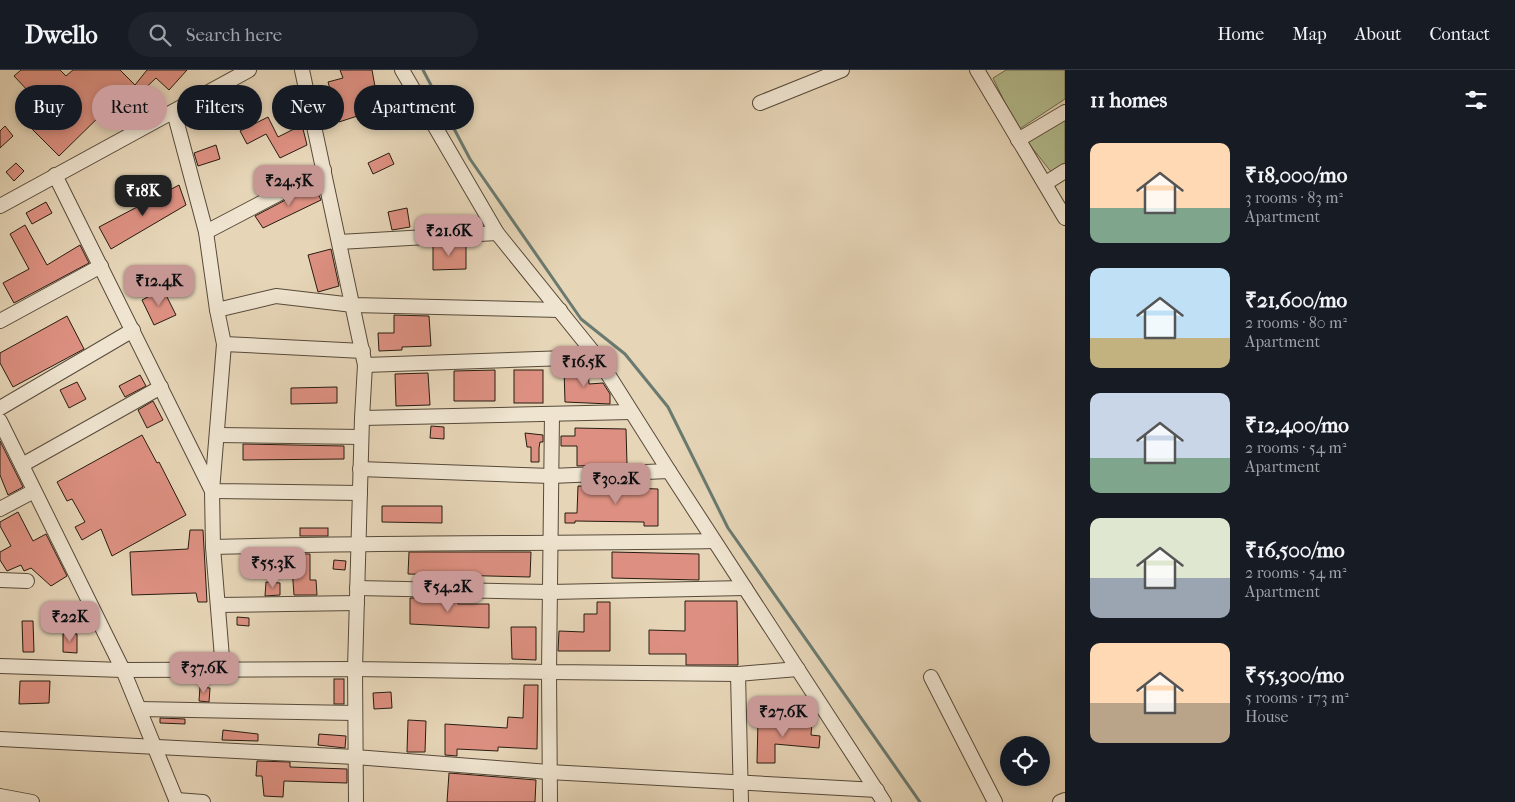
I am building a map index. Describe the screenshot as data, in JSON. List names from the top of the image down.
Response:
{
  "page": {
    "header": "Dwello",
    "search": "Search here",
    "nav": [
      "Home",
      "Map",
      "About",
      "Contact"
    ],
    "heading": "11 homes",
    "chip": [
      "Buy",
      "Rent",
      "Filters",
      "New",
      "Apartment"
    ],
    "list": [
      {
        "name": "₹18,000/mo",
        "note": "3 rooms · 83 m² · Apartment"
      },
      {
        "name": "₹21,600/mo",
        "note": "2 rooms · 80 m² · Apartment"
      },
      {
        "name": "₹12,400/mo",
        "note": "2 rooms · 54 m² · Apartment"
      },
      {
        "name": "₹16,500/mo",
        "note": "2 rooms · 54 m² · Apartment"
      },
      {
        "name": "₹55,300/mo",
        "note": "5 rooms · 173 m² · House"
      }
    ],
    "price": [
      "₹24.5K",
      "₹18K",
      "₹21.6K",
      "₹12.4K",
      "₹16.5K",
      "₹30.2K",
      "₹55.3K",
      "₹54.2K",
      "₹22K",
      "₹37.6K",
      "₹27.6K"
    ]
  }
}
